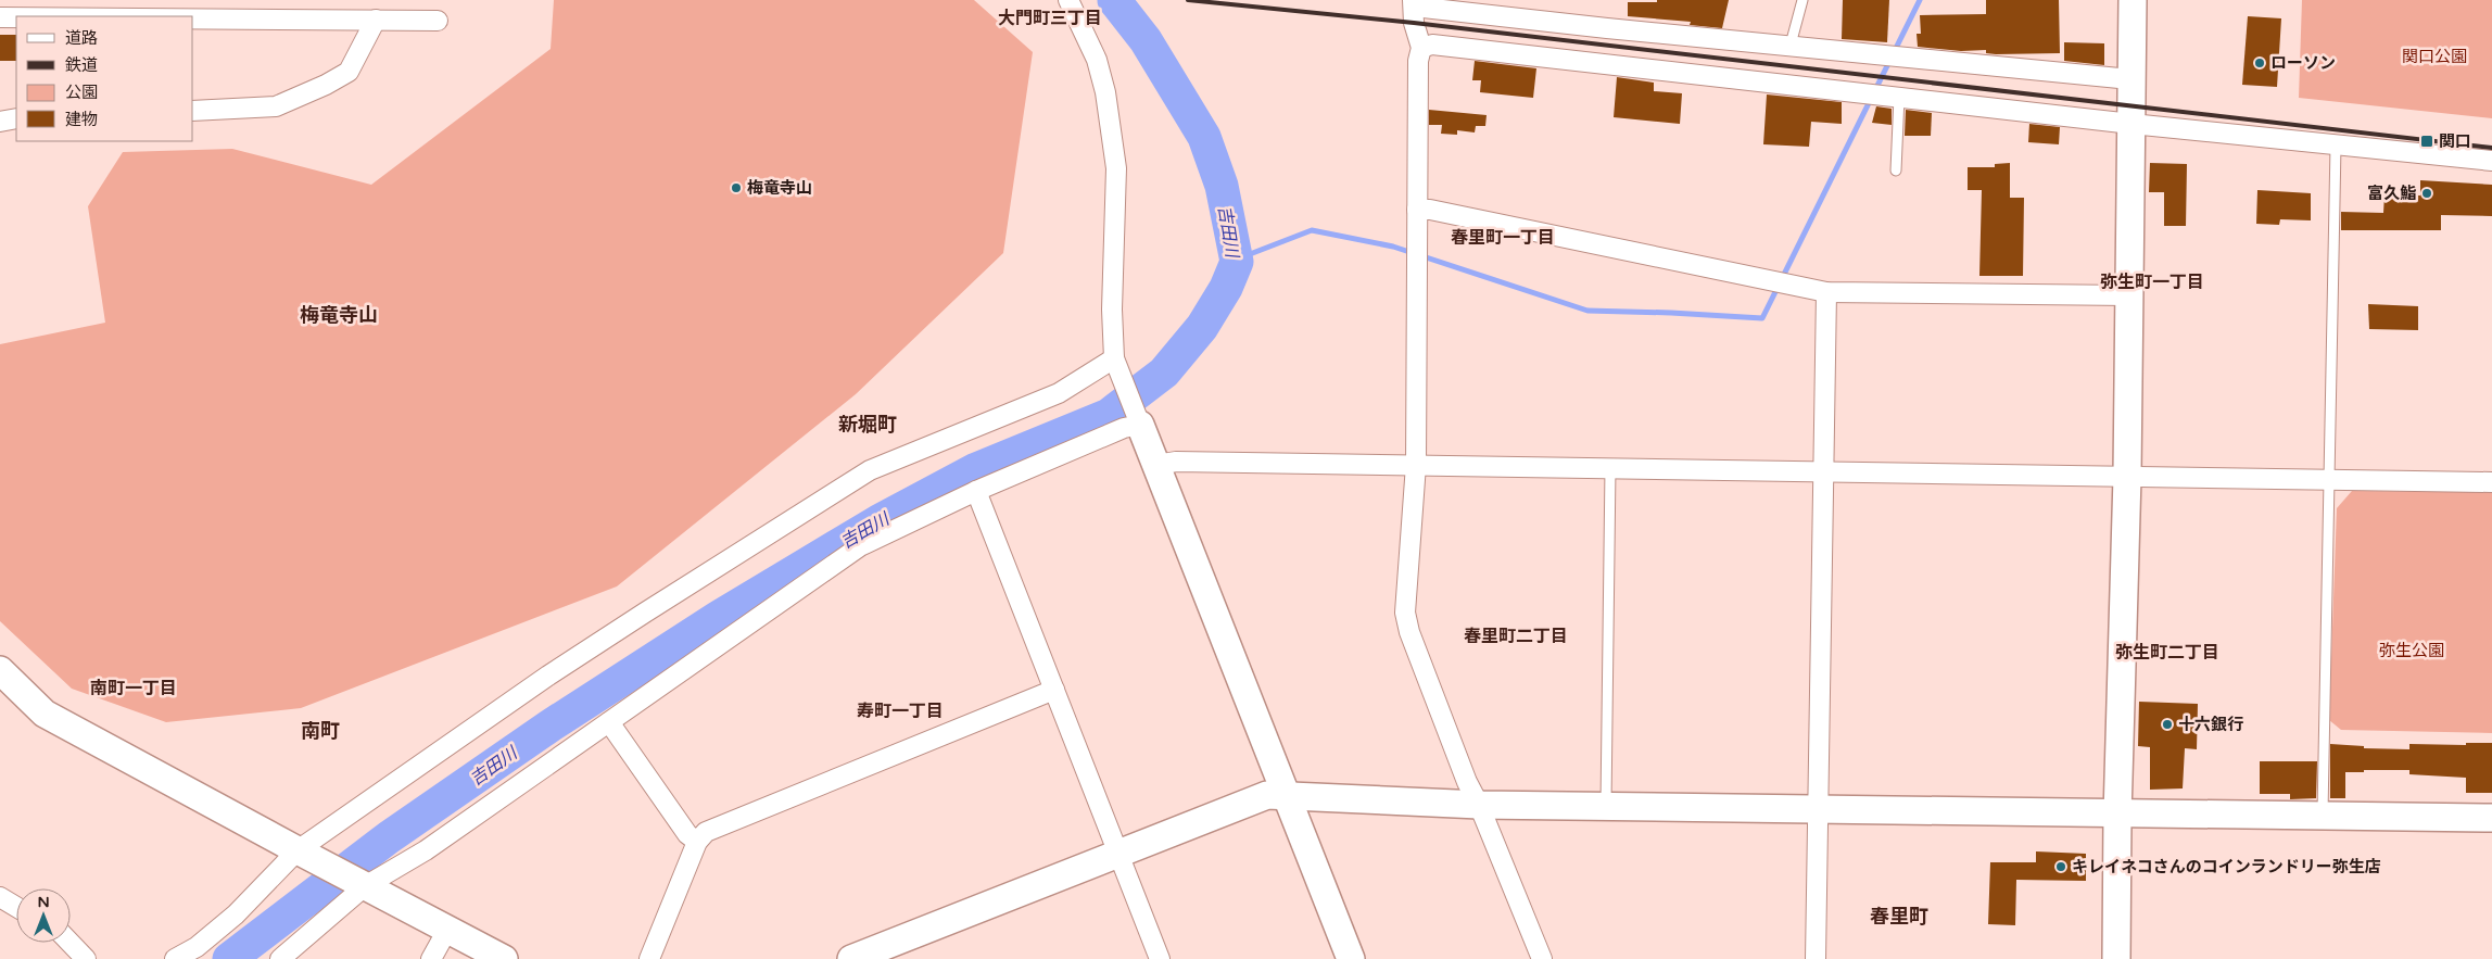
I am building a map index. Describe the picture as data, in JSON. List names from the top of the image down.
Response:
{
  "districts": [
    "大門町三丁目",
    "春里町一丁目",
    "弥生町一丁目",
    "梅竜寺山",
    "新堀町",
    "春里町二丁目",
    "弥生町二丁目",
    "南町一丁目",
    "寿町一丁目",
    "南町",
    "春里町"
  ],
  "water": ["吉田川"],
  "parks": ["関口公園", "弥生公園"],
  "places": {
    "other": [
      "ローソン",
      "梅竜寺山",
      "富久鮨",
      "十六銀行",
      "キレイネコさんのコインランドリー弥生店"
    ],
    "transit": ["関口"]
  },
  "legend": [
    "道路",
    "鉄道",
    "公園",
    "建物"
  ],
  "north": "top"
}
